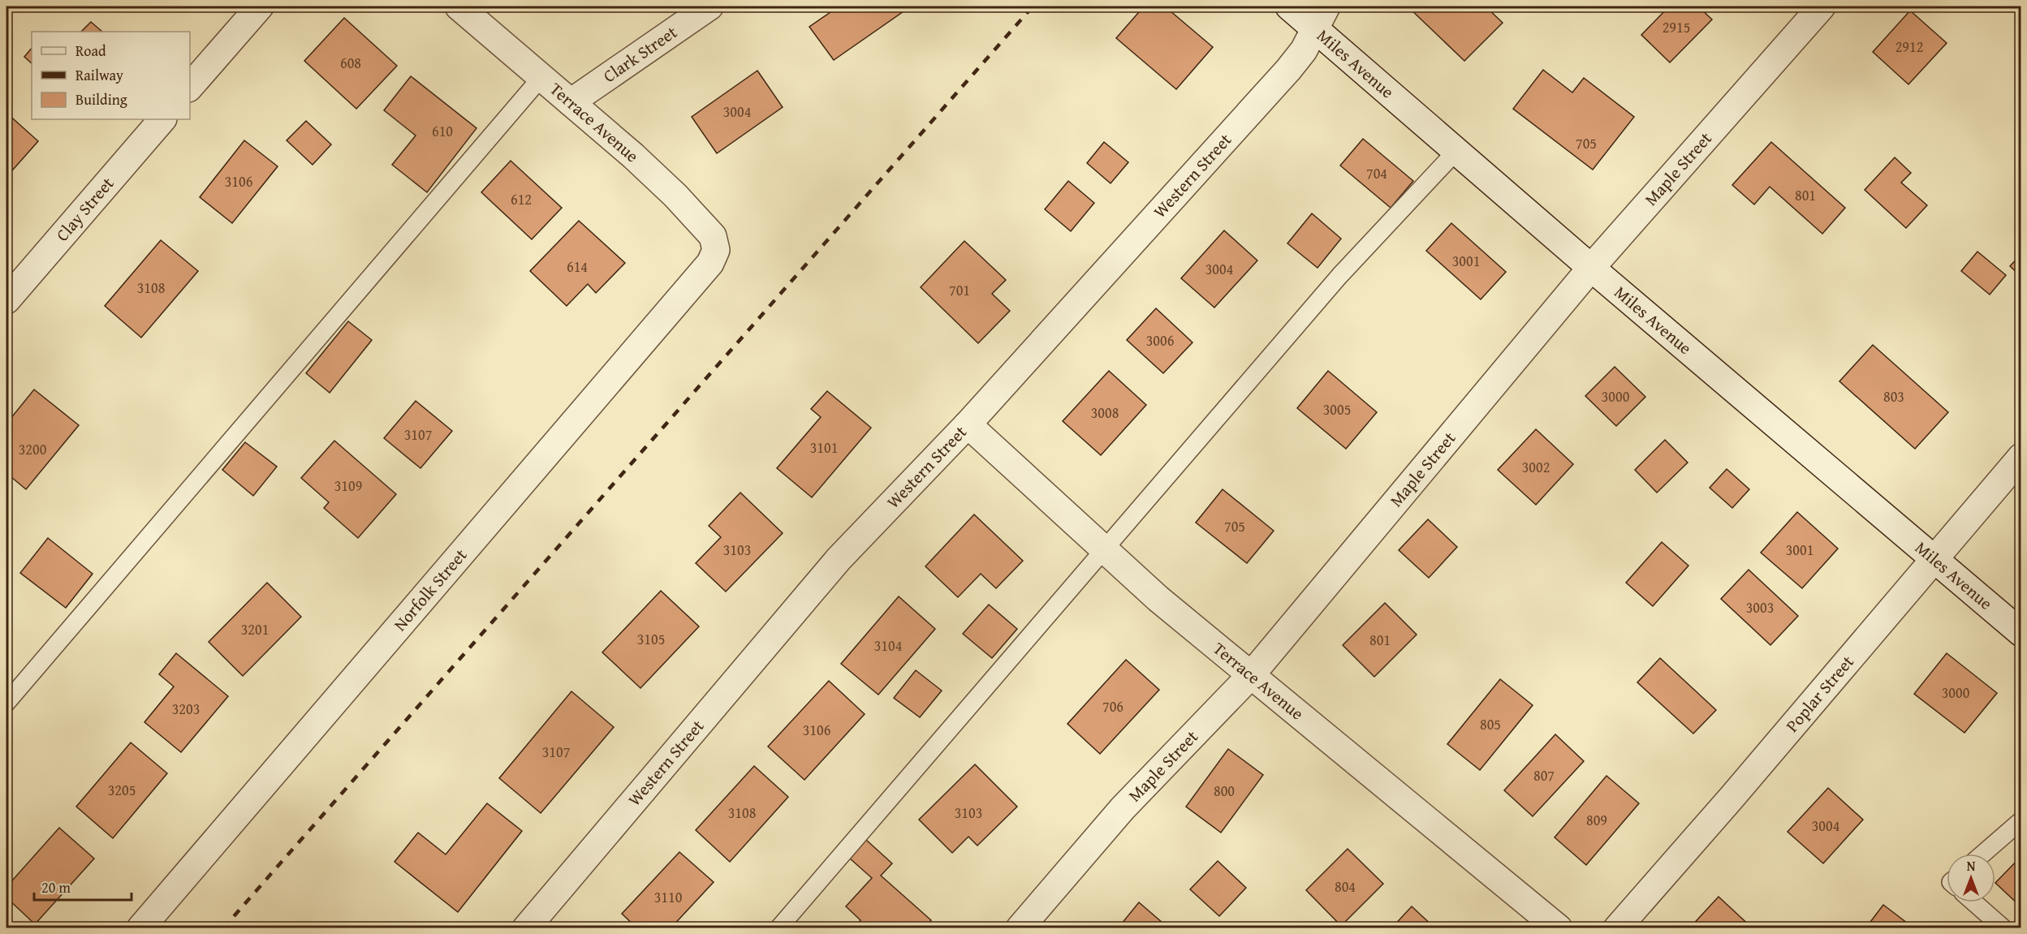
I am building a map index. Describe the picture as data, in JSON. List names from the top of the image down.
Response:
{
  "streets": {
    "street": [
      "Clark Street",
      "Miles Avenue",
      "Terrace Avenue",
      "Maple Street",
      "Western Street",
      "Clay Street",
      "Norfolk Street",
      "Poplar Street"
    ]
  },
  "crossings": [
    ["Clark Street", "Terrace Avenue"],
    ["Miles Avenue", "Maple Street"],
    ["Miles Avenue", "Western Street"],
    ["Miles Avenue", "Poplar Street"],
    ["Terrace Avenue", "Maple Street"],
    ["Terrace Avenue", "Western Street"],
    ["Terrace Avenue", "Norfolk Street"]
  ],
  "house_numbers": [
    "2915",
    "2912",
    "608",
    "3004",
    "610",
    "705",
    "704",
    "3106",
    "801",
    "612",
    "3001",
    "614",
    "3004",
    "3108",
    "701",
    "3006",
    "3000",
    "803",
    "3005",
    "3008",
    "3107",
    "3101",
    "3200",
    "3002",
    "3109",
    "705",
    "3103",
    "3001",
    "3003",
    "3201",
    "3105",
    "801",
    "3104",
    "3000",
    "706",
    "3203",
    "805",
    "3106",
    "3107",
    "807",
    "3205",
    "800",
    "3108",
    "3103",
    "809",
    "3004",
    "804",
    "3110"
  ],
  "legend": ["Road", "Railway", "Building"],
  "scale_bar": "20 m",
  "north": "top"
}
